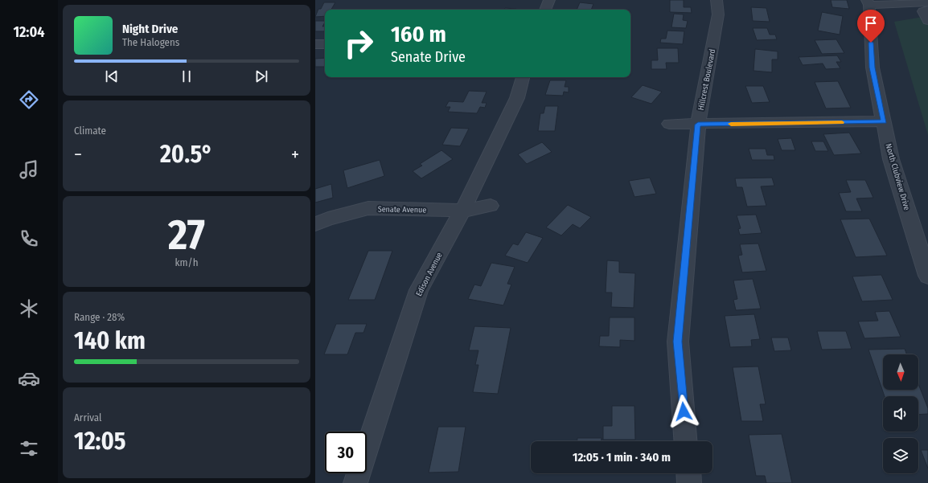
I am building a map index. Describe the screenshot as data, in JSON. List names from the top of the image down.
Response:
{
  "streets": {
    "street": [
      "Hillcrest Boulevard",
      "North Clubview Drive",
      "Senate Avenue",
      "Edison Avenue"
    ]
  },
  "crossings": [
    ["Senate Avenue", "Edison Avenue"]
  ],
  "north": "bottom",
  "page": {
    "tabs": "12:04",
    "turn": ["160 m", "Senate Drive"],
    "song": ["Night Drive", "The Halogens"],
    "tile": [
      "Climate",
      ["27", "km/h"],
      ["Range · 28%", "140 km"],
      ["Arrival", "12:05"]
    ],
    "heat": ["−", "20.5°", "+"],
    "limit": "30",
    "trip": "12:05 · 1 min · 340 m"
  }
}
